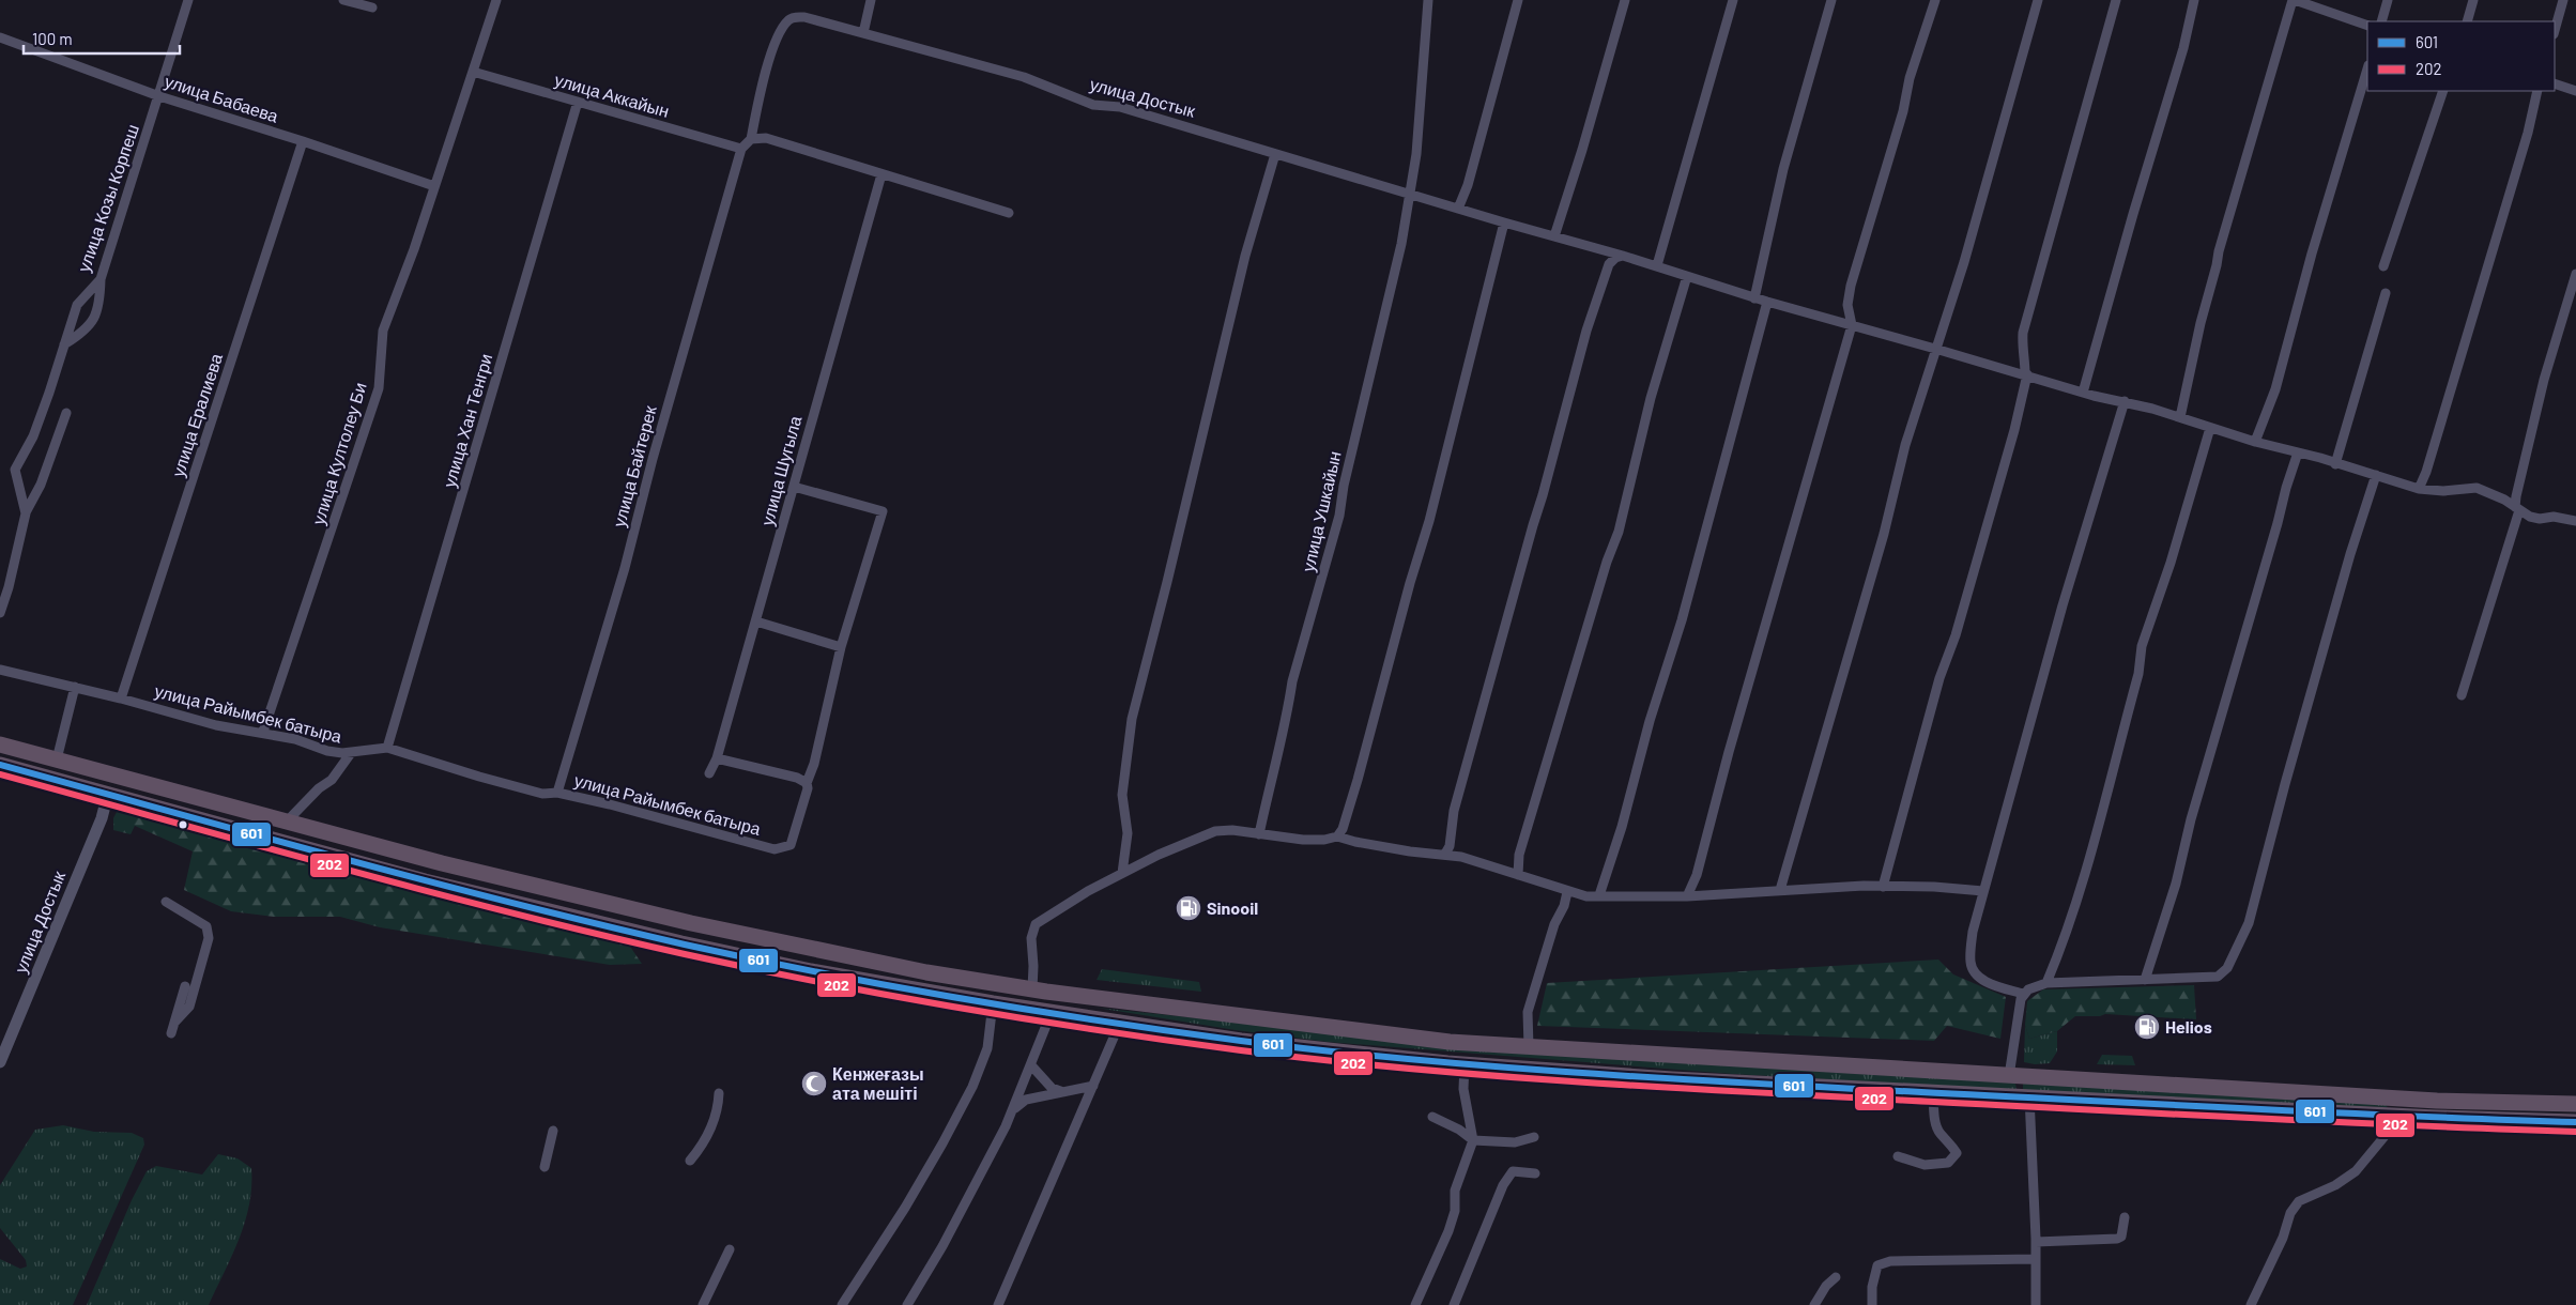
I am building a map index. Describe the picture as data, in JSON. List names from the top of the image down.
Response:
{
  "streets": {
    "main road": ["улица Достык"],
    "street": [
      "улица Аккайын",
      "улица Бабаева",
      "улица Козы Корпеш",
      "улица Ералиева",
      "улица Хан Тенгри",
      "улица Култолеу Би",
      "улица Байтерек",
      "улица Шугыла",
      "улица Ушкайын",
      "улица Райымбек батыра"
    ]
  },
  "crossings": [
    ["улица Аккайын", "улица Хан Тенгри"],
    ["улица Аккайын", "улица Култолеу Би"],
    ["улица Аккайын", "улица Байтерек"],
    ["улица Достык", "улица Ушкайын"],
    ["улица Бабаева", "улица Козы Корпеш"],
    ["улица Бабаева", "улица Ералиева"],
    ["улица Бабаева", "улица Култолеу Би"],
    ["улица Ералиева", "улица Райымбек батыра"],
    ["улица Хан Тенгри", "улица Райымбек батыра"],
    ["улица Култолеу Би", "улица Райымбек батыра"],
    ["улица Байтерек", "улица Райымбек батыра"]
  ],
  "places": {
    "fuel station": ["Sinooil", "Helios"],
    "mosque": ["Кенжеғазы ата мешіті"]
  },
  "lines": ["transit line 601", "transit line 202"],
  "legend": ["601", "202"],
  "scale_bar": "100 m"
}
